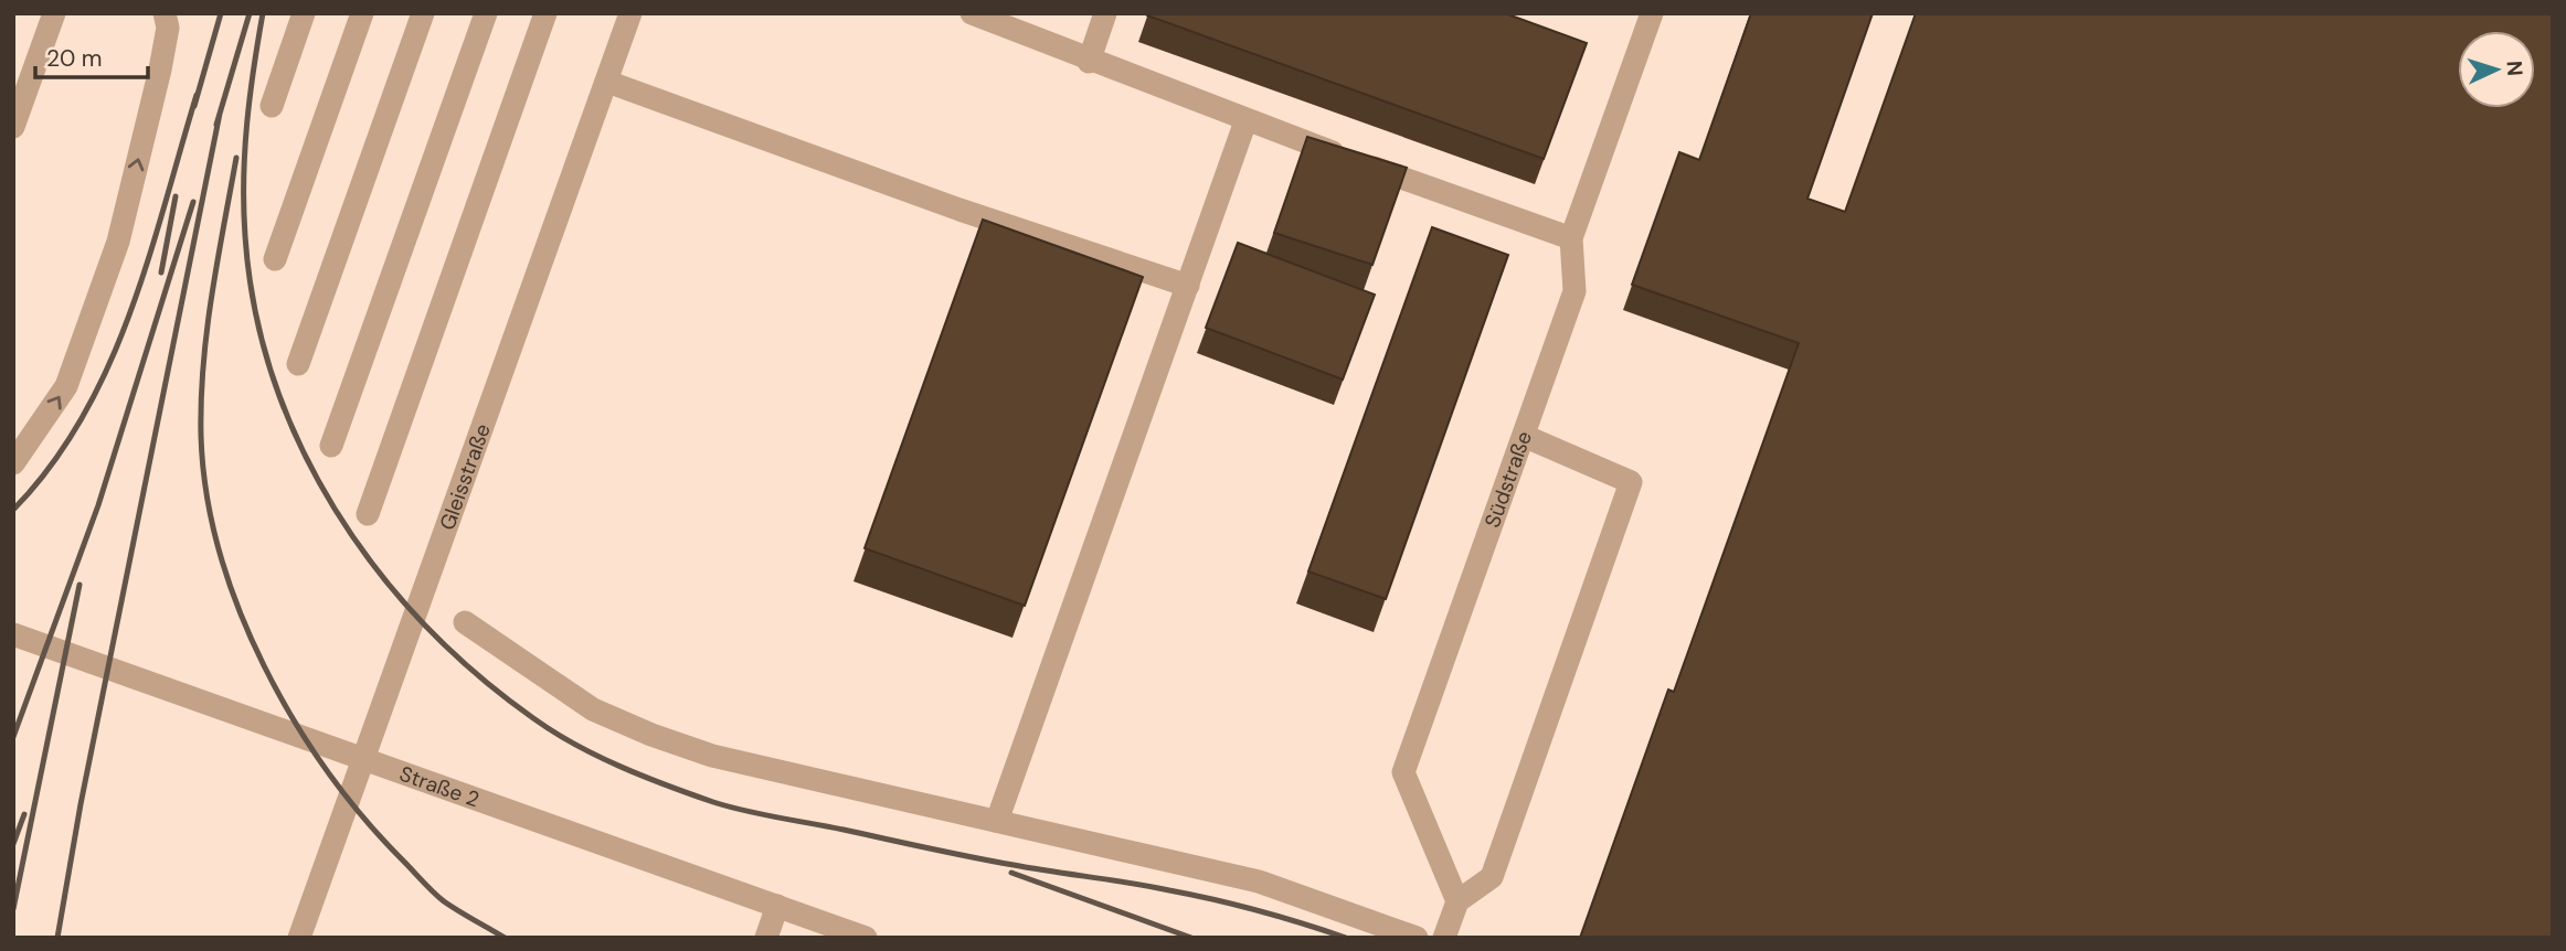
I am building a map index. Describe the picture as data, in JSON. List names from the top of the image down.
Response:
{
  "streets": {
    "street": ["Gleisstraße", "Südstraße", "Straße 2"]
  },
  "crossings": [
    ["Gleisstraße", "Straße 2"]
  ],
  "scale_bar": "20 m",
  "north": "right"
}
